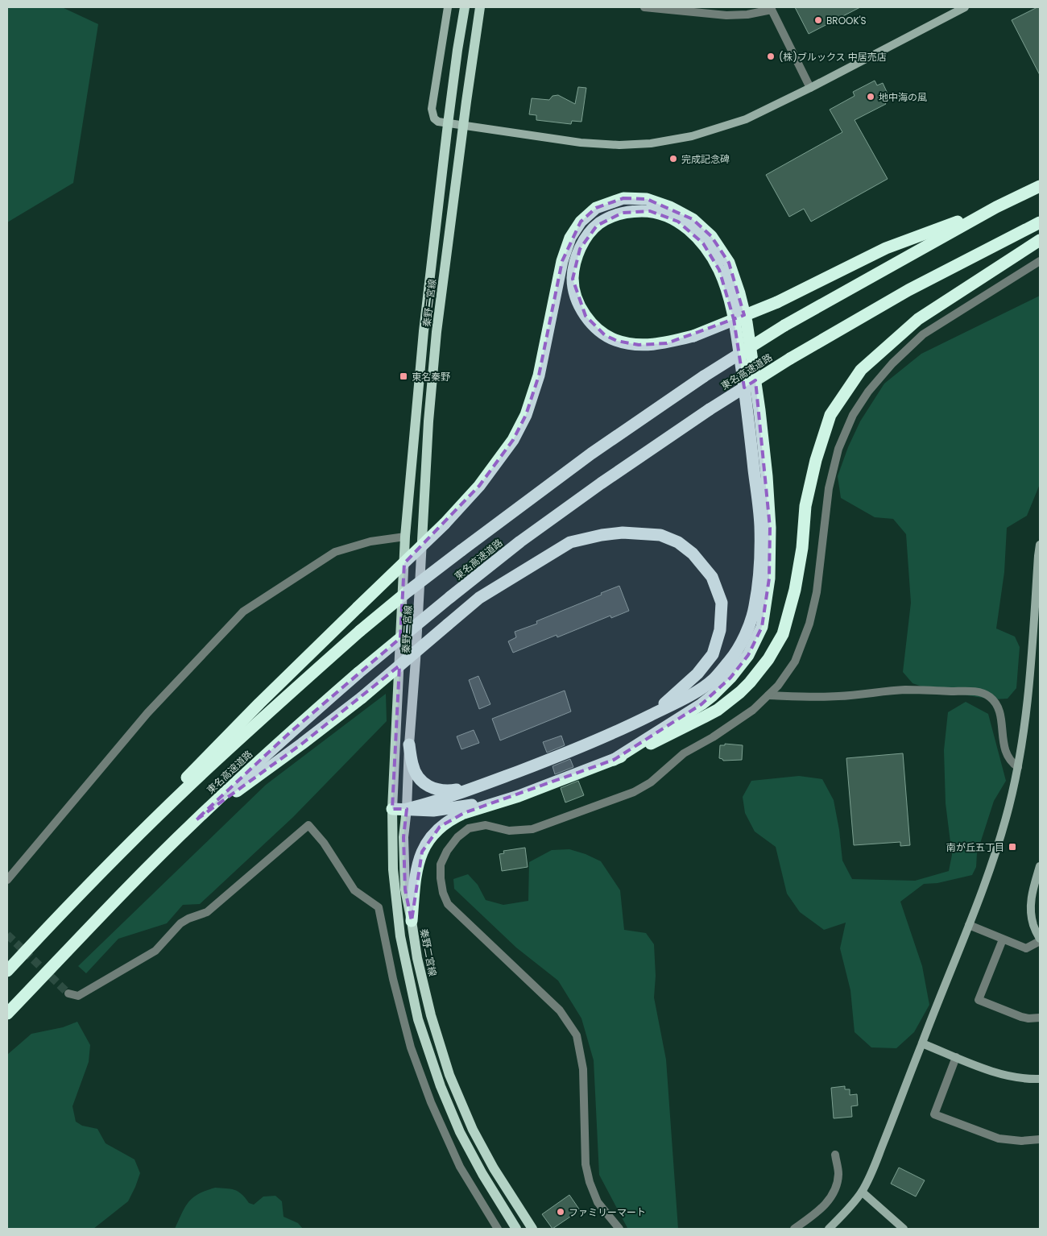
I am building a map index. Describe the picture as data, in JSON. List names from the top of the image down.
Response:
{
  "streets": {
    "highway": ["東名高速道路"],
    "main road": ["秦野二宮線"]
  },
  "places": {
    "other": [
      "BROOK'S",
      "(株)ブルックス 中居売店",
      "地中海の風",
      "完成記念碑",
      "ファミリーマート"
    ],
    "transit": ["東名秦野", "南が丘五丁目"]
  }
}
